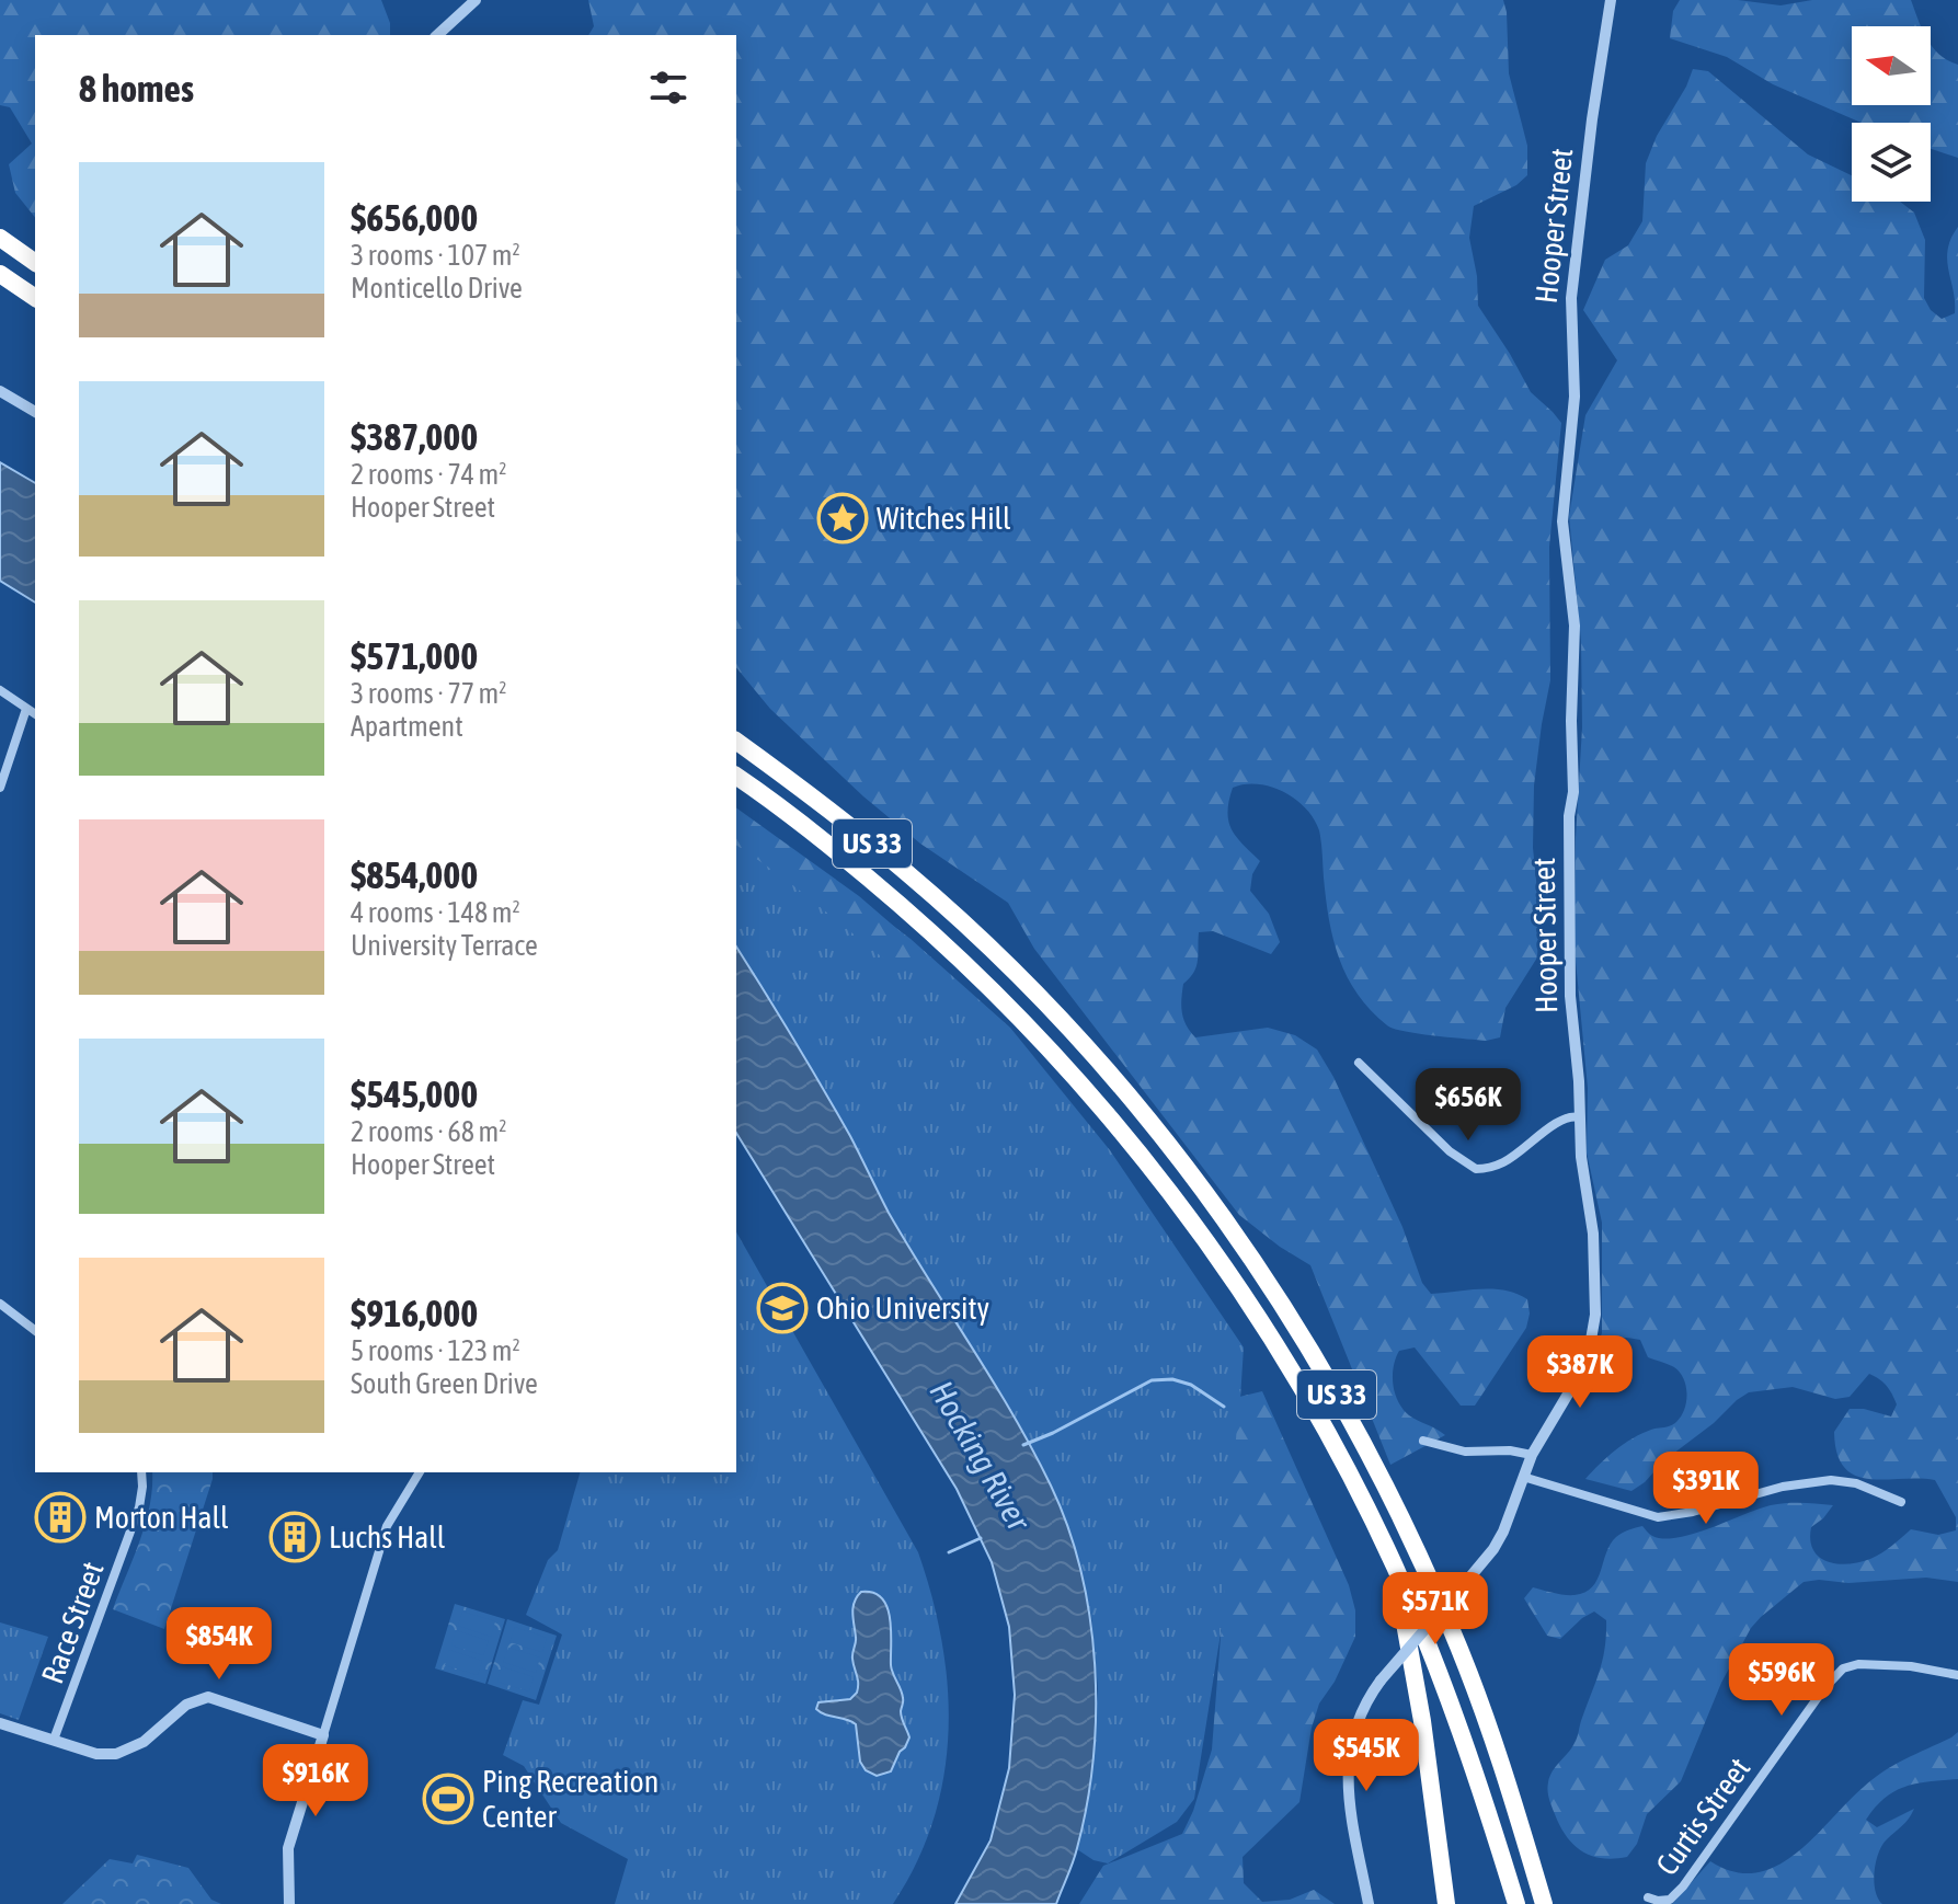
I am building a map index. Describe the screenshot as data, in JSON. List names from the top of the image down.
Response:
{
  "streets": {
    "highway": ["US 33"],
    "street": ["Hooper Street", "Race Street", "Curtis Street"]
  },
  "water": ["Hocking River"],
  "places": {
    "place": ["Witches Hill"],
    "school or university": ["Ohio University"],
    "building": ["Morton Hall", "Luchs Hall"],
    "sports": ["Ping Recreation Center"]
  },
  "north": "left",
  "page": {
    "heading": "8 homes",
    "list": [
      {
        "name": "$656,000",
        "note": "3 rooms · 107 m² · Monticello Drive"
      },
      {
        "name": "$387,000",
        "note": "2 rooms · 74 m² · Hooper Street"
      },
      {
        "name": "$571,000",
        "note": "3 rooms · 77 m² · Apartment"
      },
      {
        "name": "$854,000",
        "note": "4 rooms · 148 m² · University Terrace"
      },
      {
        "name": "$545,000",
        "note": "2 rooms · 68 m² · Hooper Street"
      },
      {
        "name": "$916,000",
        "note": "5 rooms · 123 m² · South Green Drive"
      }
    ],
    "price": [
      "$656K",
      "$387K",
      "$391K",
      "$571K",
      "$854K",
      "$596K",
      "$545K",
      "$916K"
    ]
  }
}
